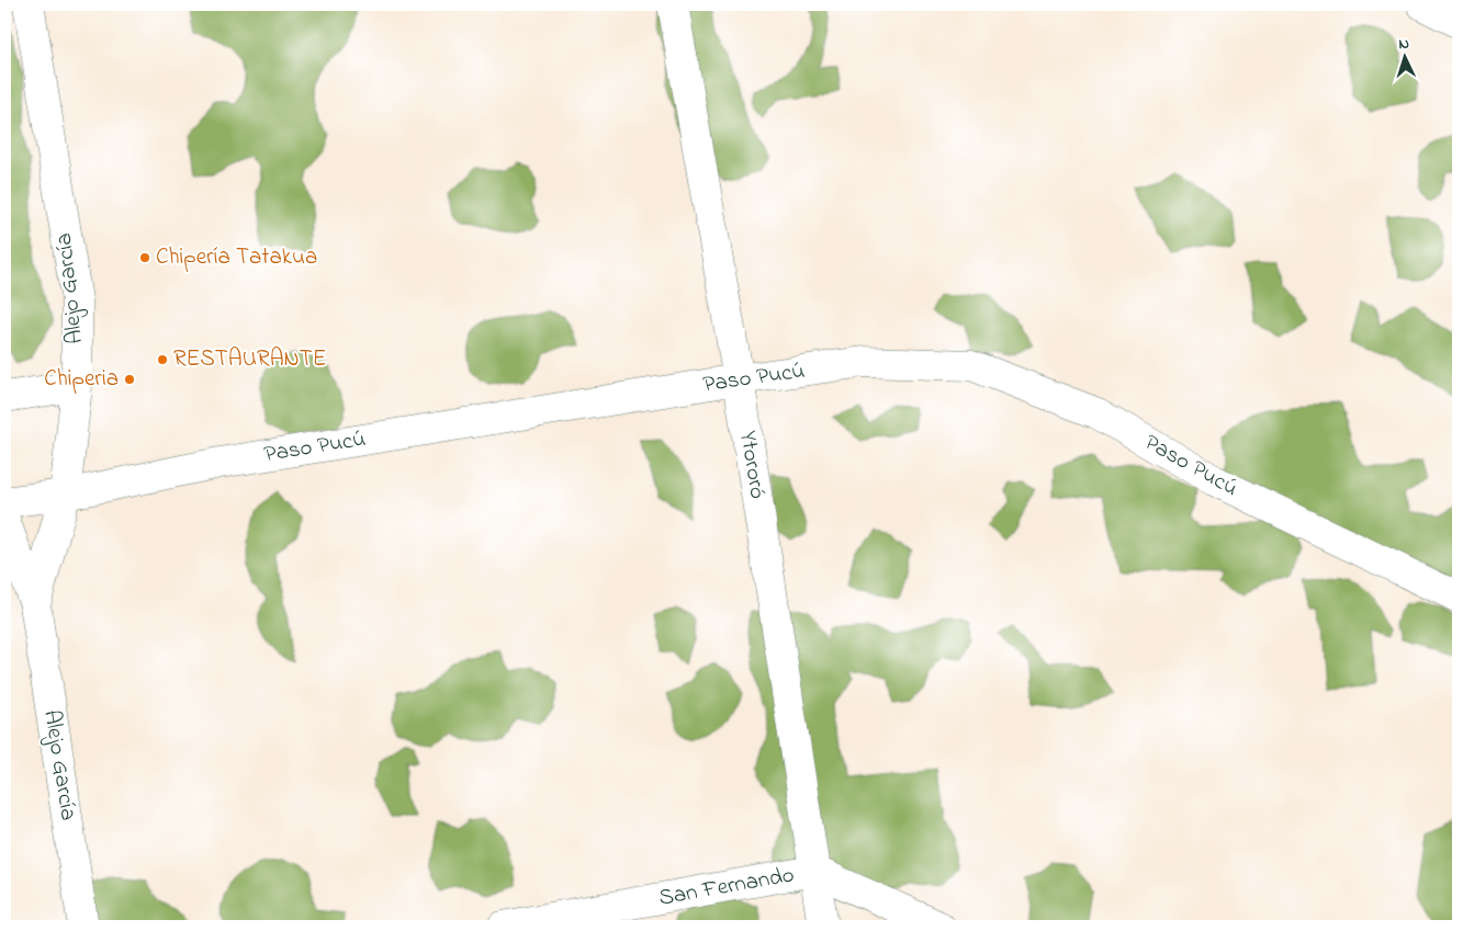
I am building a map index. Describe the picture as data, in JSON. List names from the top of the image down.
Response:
{
  "streets": {
    "street": [
      "Alejo García",
      "Paso Pucú",
      "Ytororó",
      "San Fernando"
    ]
  },
  "crossings": [
    ["Alejo García", "Paso Pucú"],
    ["Paso Pucú", "Ytororó"],
    ["Ytororó", "San Fernando"]
  ],
  "places": ["Chipería Tatakua", "RESTAURANTE", "Chiperia"],
  "north": "top"
}
